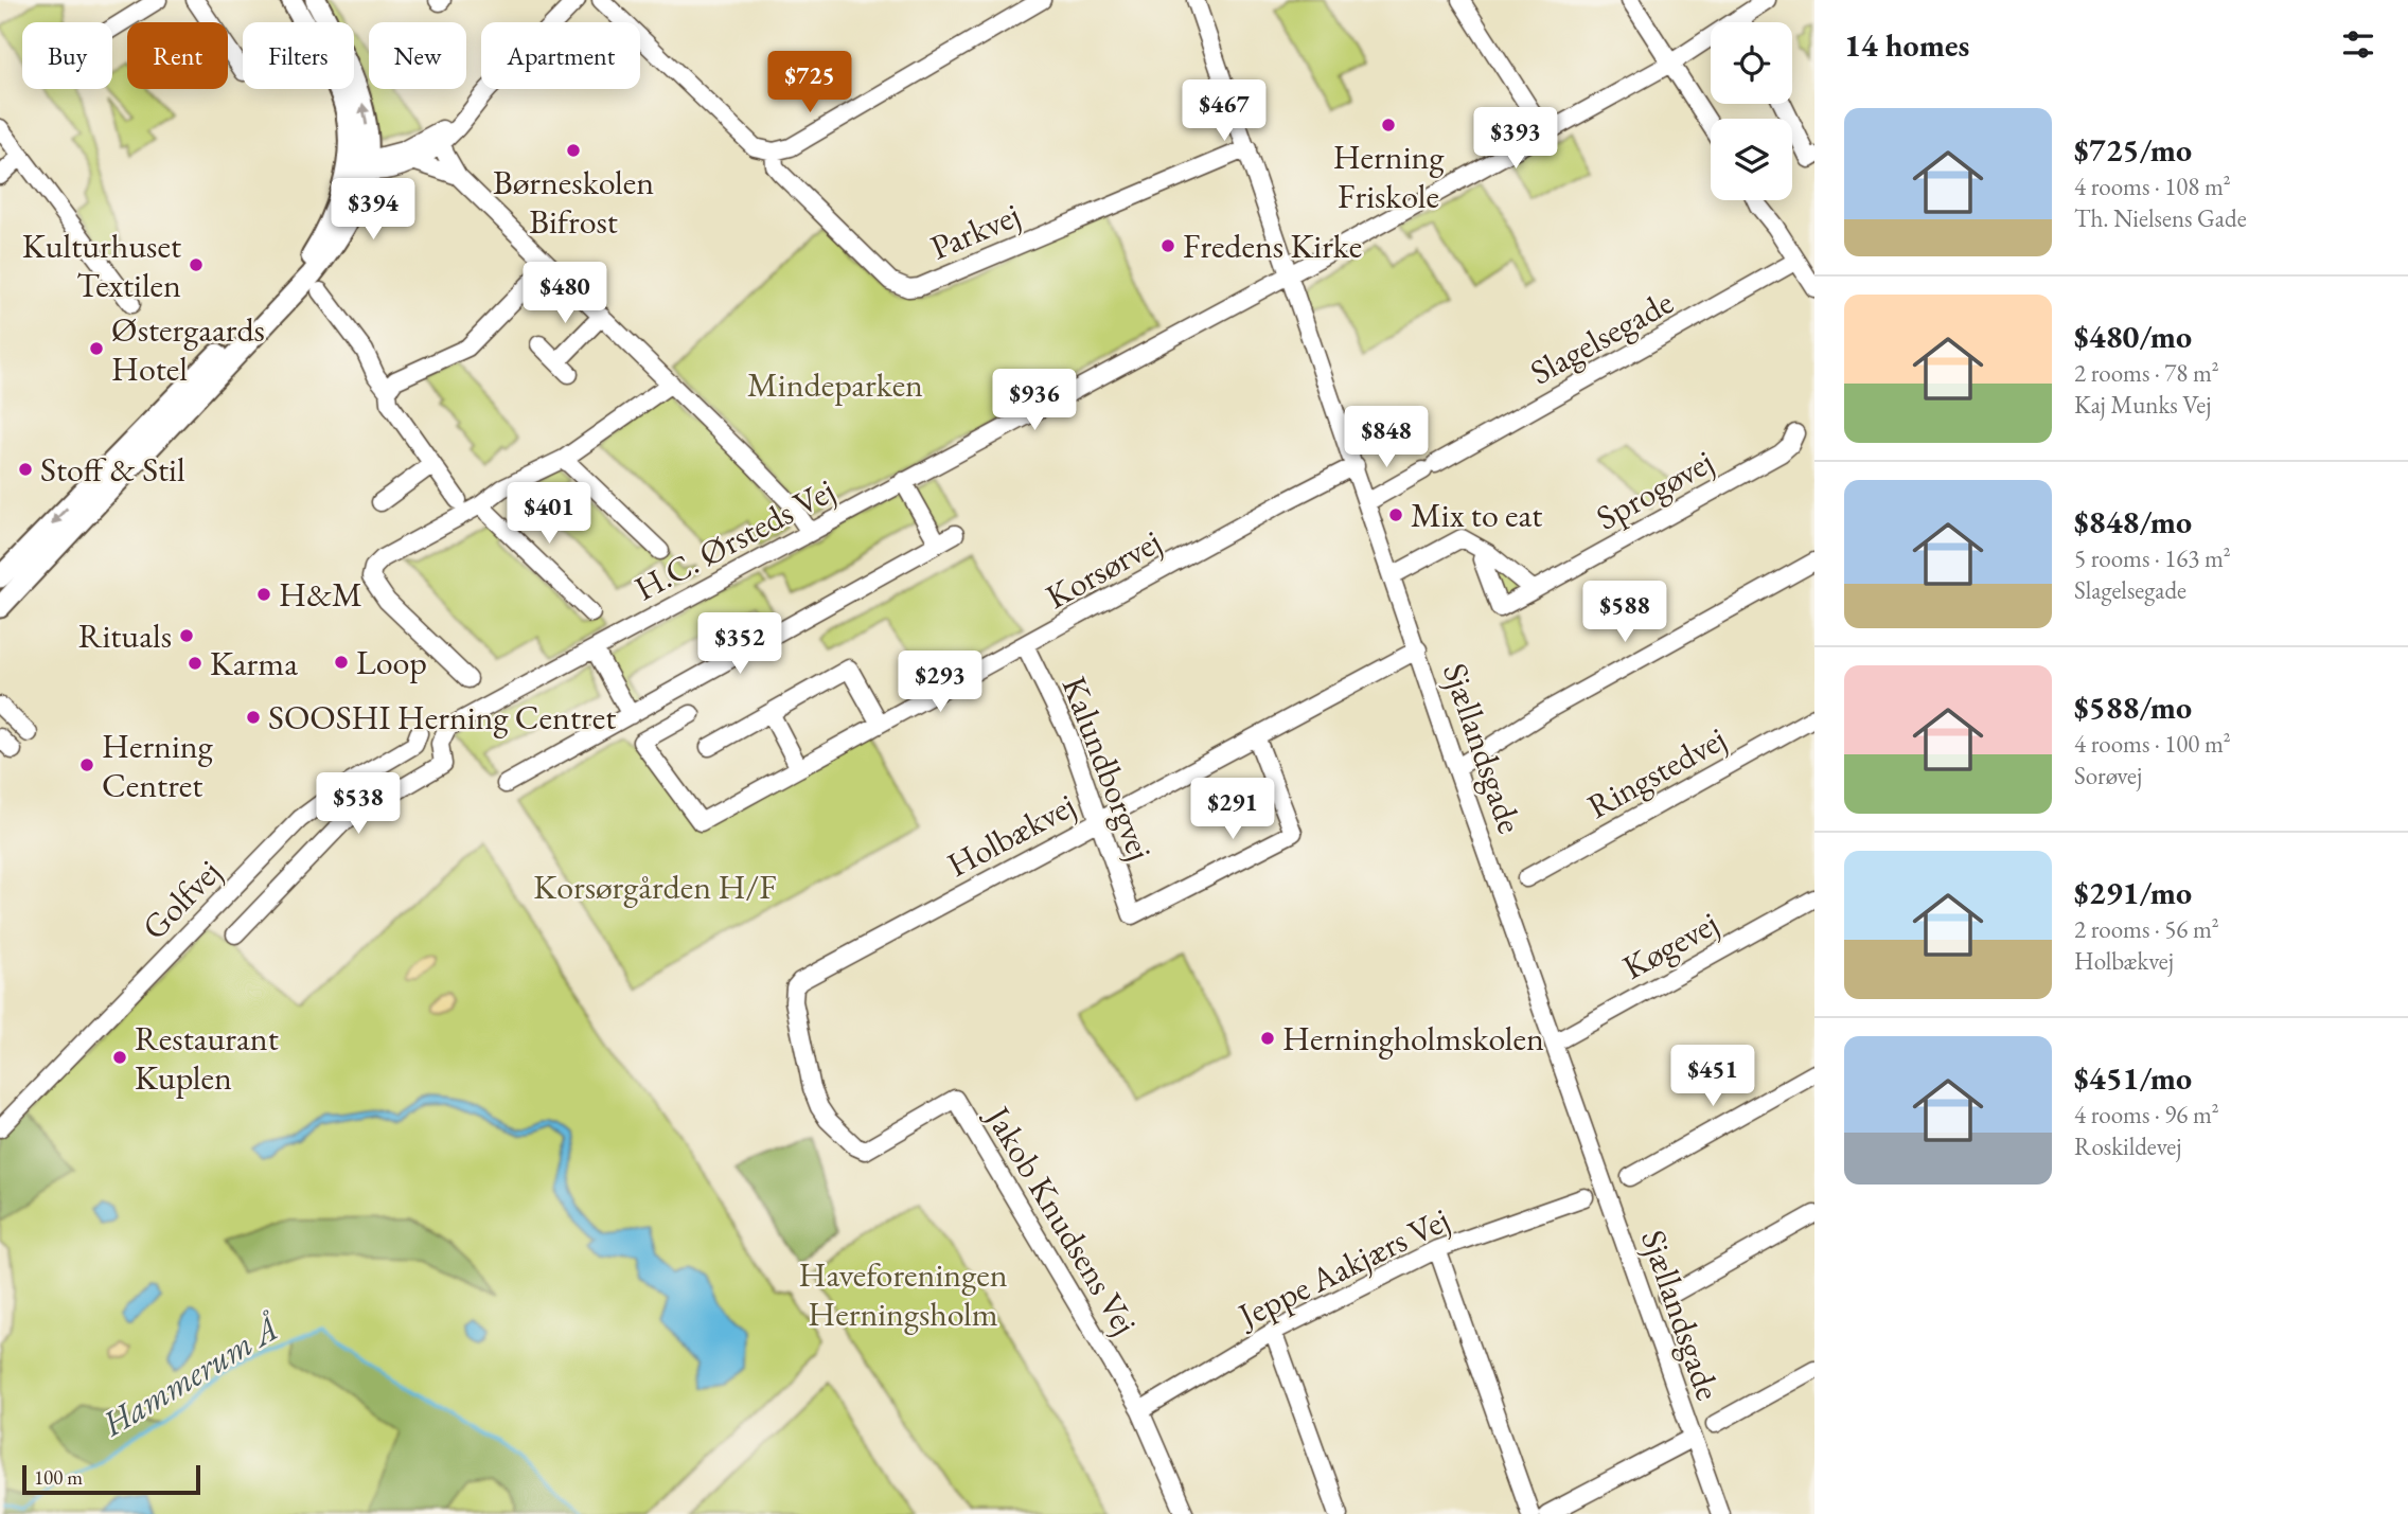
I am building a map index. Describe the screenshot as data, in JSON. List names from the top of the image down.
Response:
{
  "streets": {
    "street": [
      "Parkvej",
      "Slagelsegade",
      "Sprogøvej",
      "H.C. Ørsteds Vej",
      "Korsørvej",
      "Sjællandsgade",
      "Kalundborgvej",
      "Ringstedvej",
      "Holbækvej",
      "Golfvej",
      "Køgevej",
      "Jakob Knudsens Vej",
      "Jeppe Aakjærs Vej"
    ]
  },
  "crossings": [
    ["Parkvej", "Sjællandsgade"],
    ["Slagelsegade", "Sjællandsgade"],
    ["H.C. Ørsteds Vej", "Sjællandsgade"],
    ["Korsørvej", "Sjællandsgade"],
    ["Korsørvej", "Kalundborgvej"],
    ["Sjællandsgade", "Holbækvej"],
    ["Sjællandsgade", "Køgevej"],
    ["Kalundborgvej", "Holbækvej"],
    ["Holbækvej", "Jakob Knudsens Vej"],
    ["Jakob Knudsens Vej", "Jeppe Aakjærs Vej"]
  ],
  "water": ["Hammerum Å"],
  "parks": ["Mindeparken", "Korsørgården H/F", "Haveforeningen Herningsholm"],
  "places": [
    "Herning Friskole",
    "Børneskolen Bifrost",
    "Fredens Kirke",
    "Kulturhuset Textilen",
    "Østergaards Hotel",
    "Stoff & Stil",
    "Mix to eat",
    "H&M",
    "Rituals",
    "Loop",
    "Karma",
    "SOOSHI Herning Centret",
    "Herning Centret",
    "Herningholmskolen",
    "Restaurant Kuplen"
  ],
  "scale_bar": "100 m",
  "page": {
    "heading": "14 homes",
    "chip": [
      "Buy",
      "Rent",
      "Filters",
      "New",
      "Apartment"
    ],
    "price": [
      "$725",
      "$467",
      "$393",
      "$394",
      "$480",
      "$936",
      "$848",
      "$401",
      "$588",
      "$352",
      "$293",
      "$538",
      "$291",
      "$451"
    ],
    "list": [
      {
        "name": "$725/mo",
        "note": "4 rooms · 108 m² · Th. Nielsens Gade"
      },
      {
        "name": "$480/mo",
        "note": "2 rooms · 78 m² · Kaj Munks Vej"
      },
      {
        "name": "$848/mo",
        "note": "5 rooms · 163 m² · Slagelsegade"
      },
      {
        "name": "$588/mo",
        "note": "4 rooms · 100 m² · Sorøvej"
      },
      {
        "name": "$291/mo",
        "note": "2 rooms · 56 m² · Holbækvej"
      },
      {
        "name": "$451/mo",
        "note": "4 rooms · 96 m² · Roskildevej"
      }
    ],
    "scale": "100 m"
  }
}
